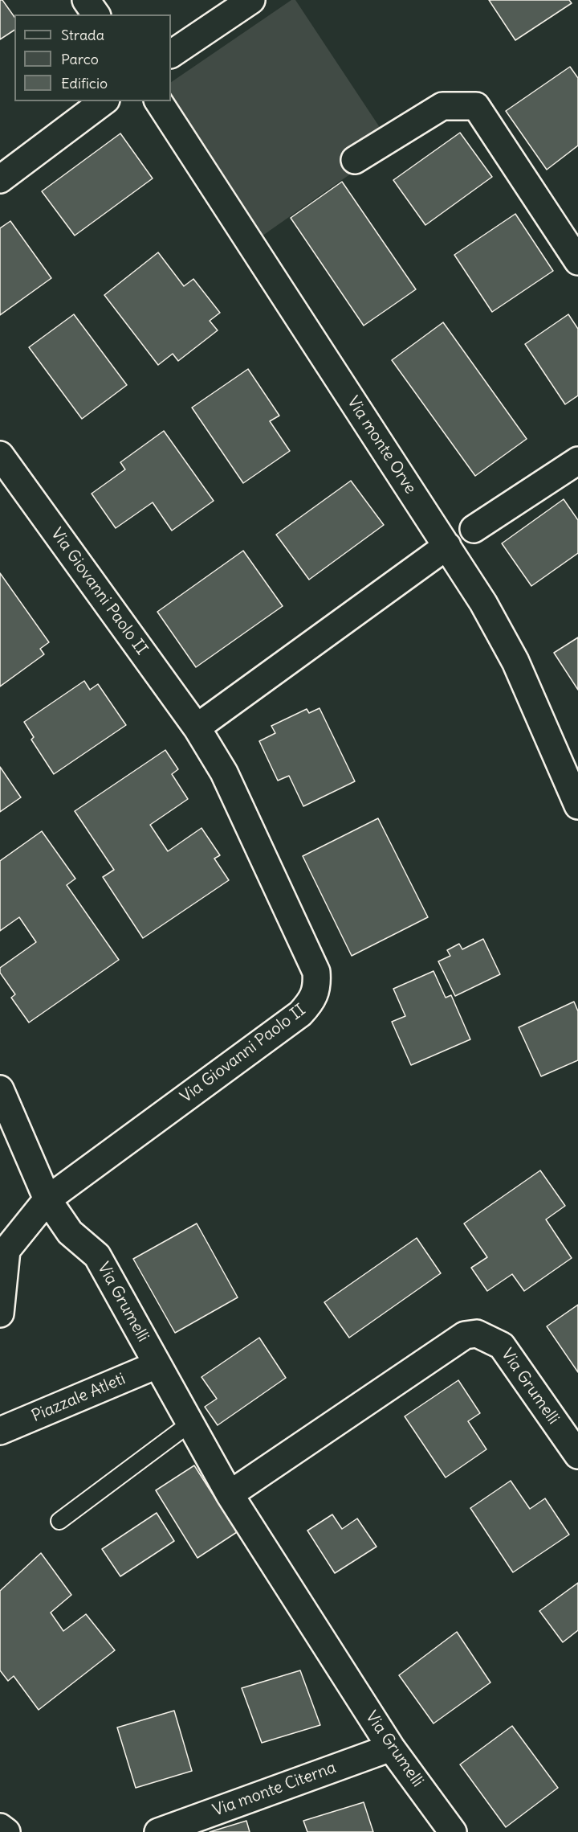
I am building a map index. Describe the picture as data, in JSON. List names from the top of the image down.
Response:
{
  "streets": {
    "street": [
      "Via monte Orve",
      "Via Giovanni Paolo II",
      "Via Grumelli",
      "Piazzale Atleti",
      "Via monte Citerna"
    ]
  },
  "crossings": [
    ["Via Giovanni Paolo II", "Via Grumelli"],
    ["Via Grumelli", "Piazzale Atleti"],
    ["Via Grumelli", "Via monte Citerna"]
  ],
  "legend": ["Strada", "Parco", "Edificio"]
}
